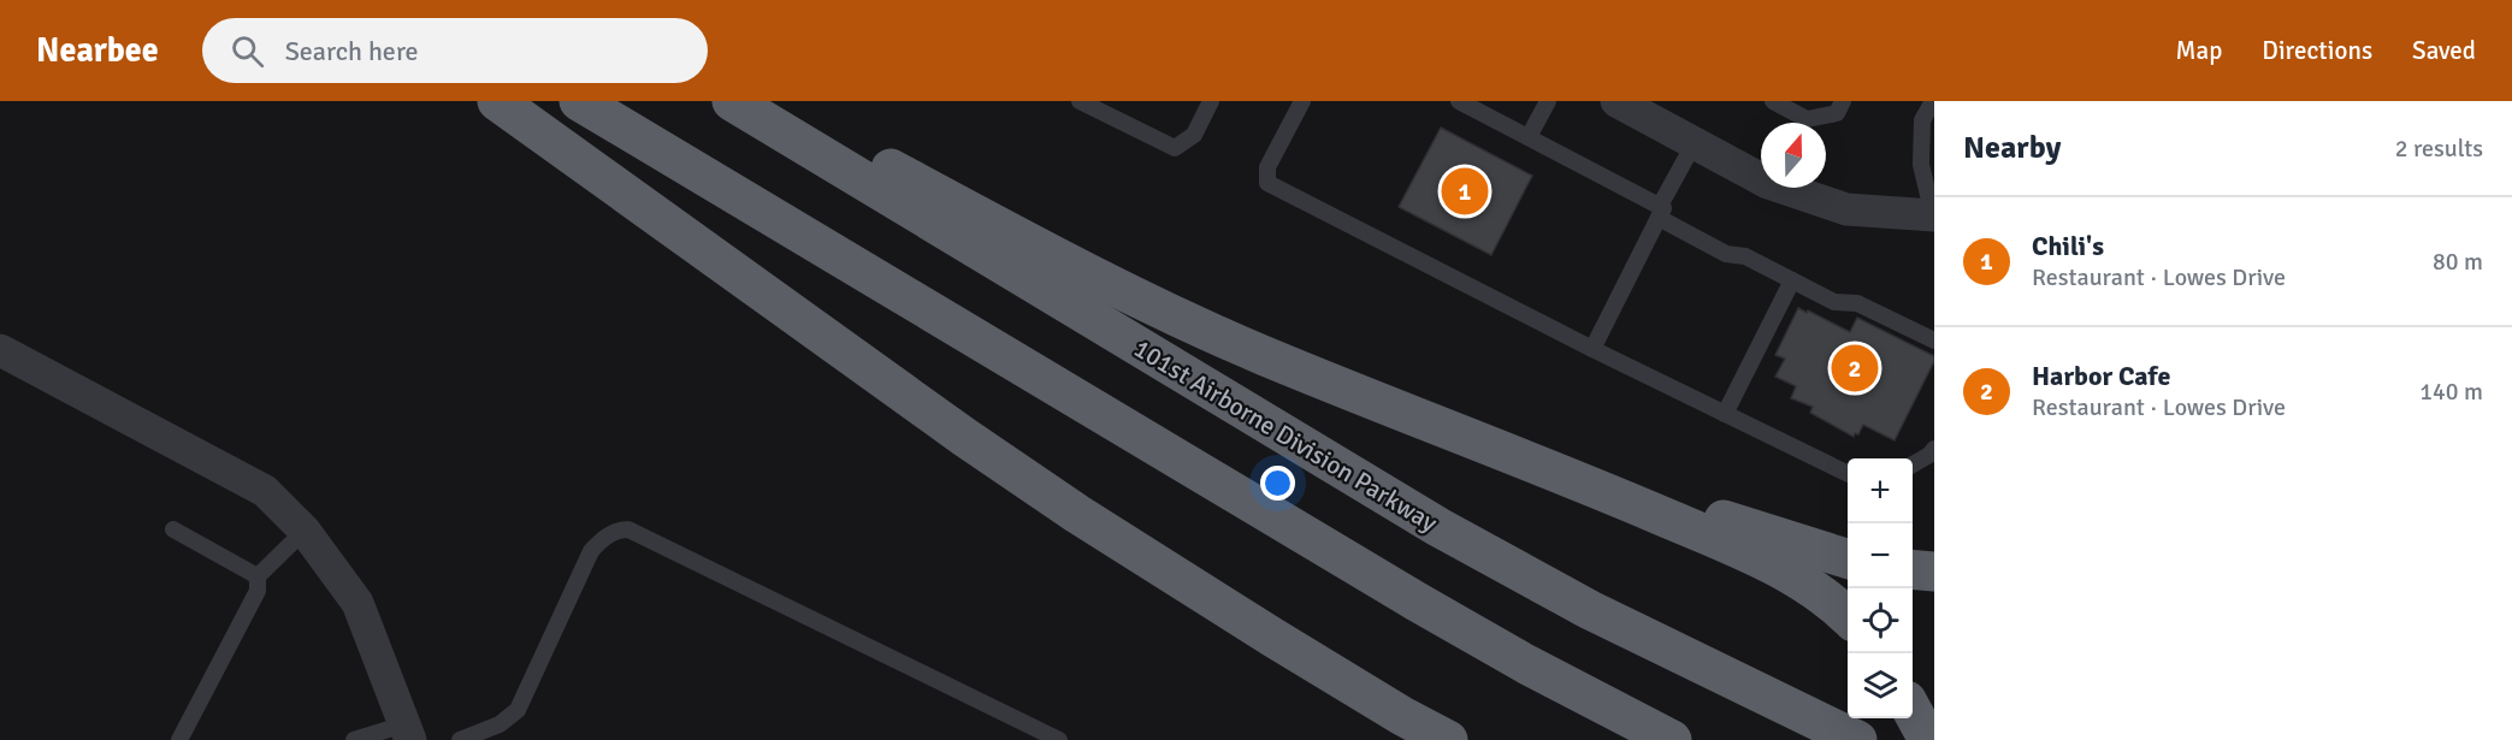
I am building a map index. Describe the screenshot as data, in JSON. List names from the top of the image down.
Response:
{
  "streets": {
    "highway": ["101st Airborne Division Parkway"]
  },
  "north": "top",
  "page": {
    "header": "Nearbee",
    "search": "Search here",
    "nav": ["Map", "Directions", "Saved"],
    "heading": ["Nearby", "2 results"],
    "pins": ["1", "2"],
    "list": [
      {
        "mark": "1",
        "name": "Chili's",
        "note": "Restaurant · Lowes Drive",
        "value": "80 m"
      },
      {
        "mark": "2",
        "name": "Harbor Cafe",
        "note": "Restaurant · Lowes Drive",
        "value": "140 m"
      }
    ],
    "map_buttons": ["+", "−"]
  }
}
